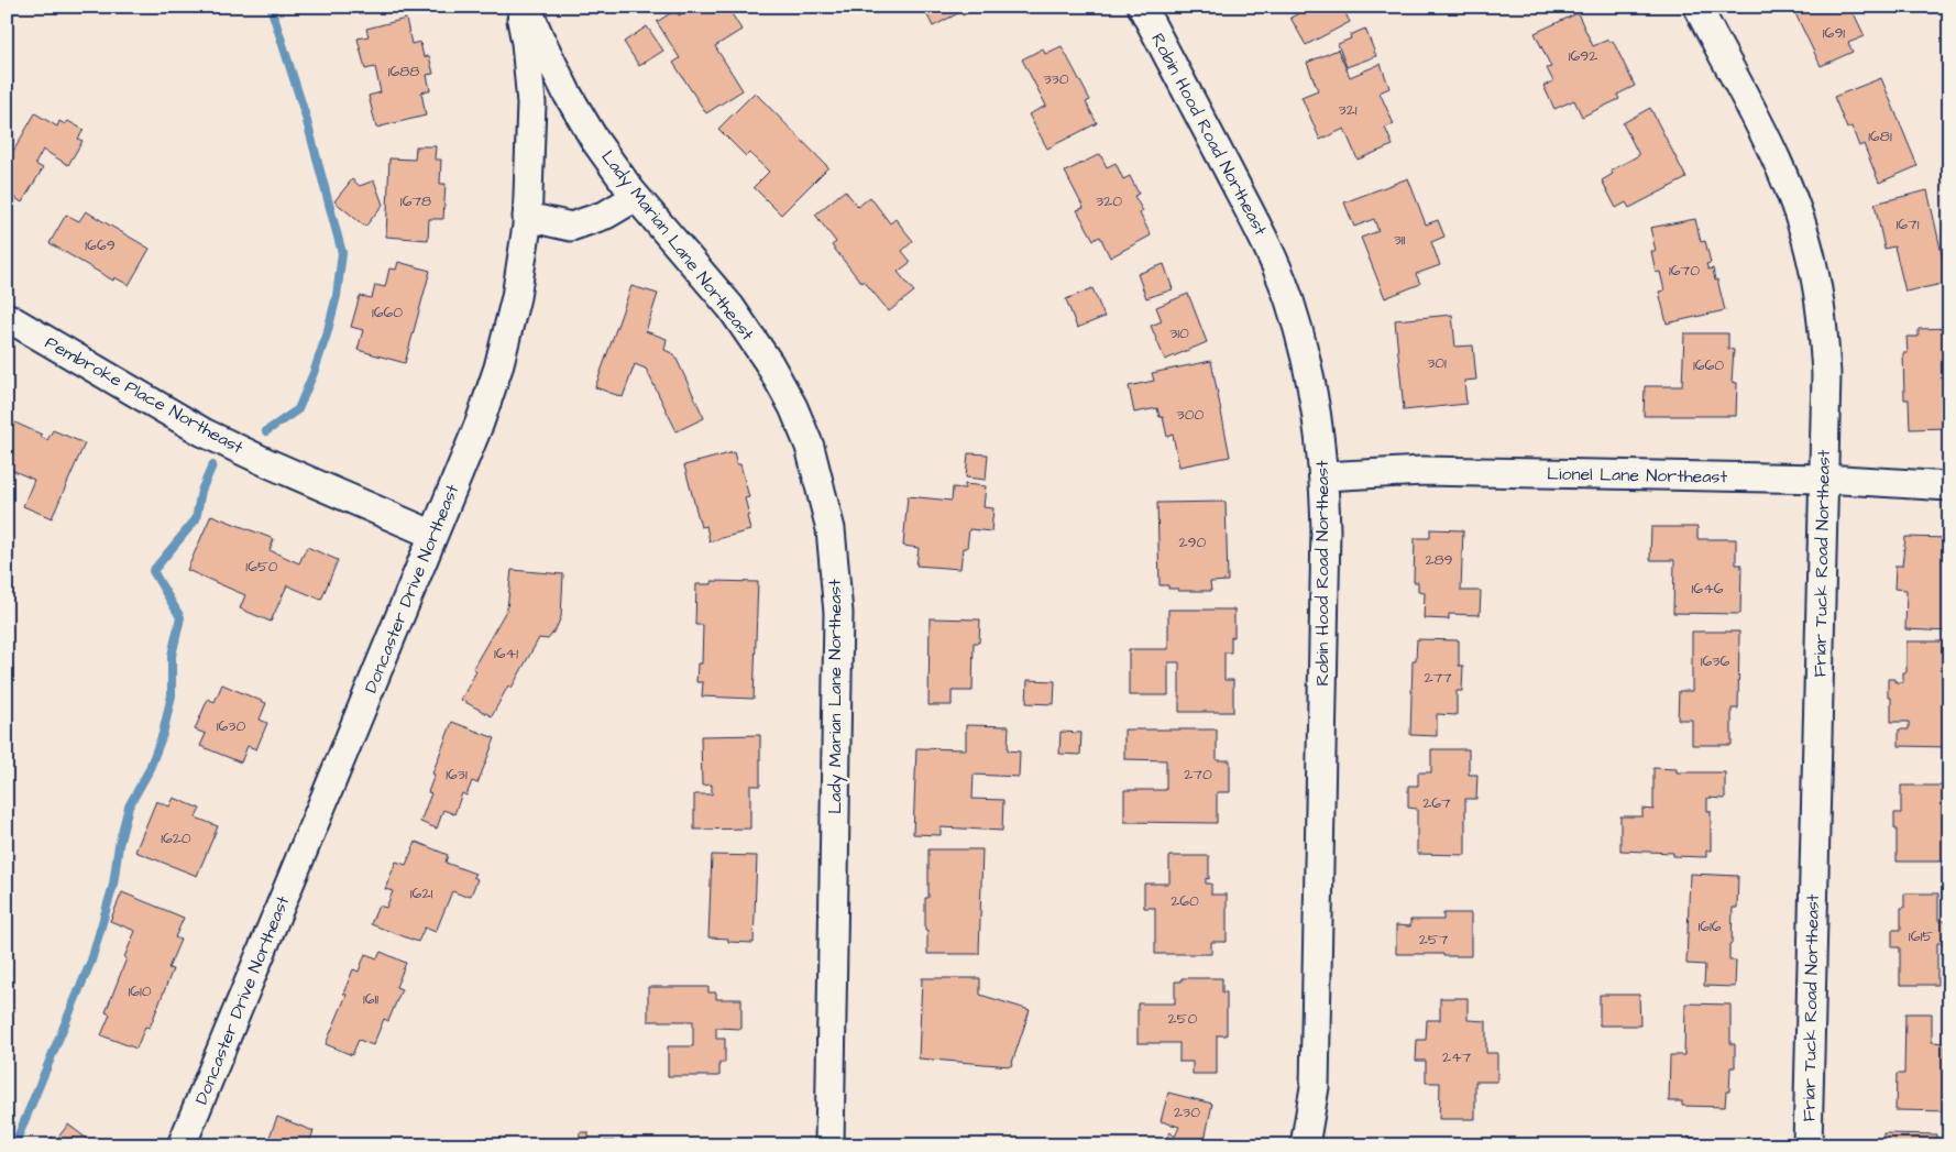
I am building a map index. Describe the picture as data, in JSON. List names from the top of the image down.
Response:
{
  "streets": {
    "street": [
      "Robin Hood Road Northeast",
      "Lady Marian Lane Northeast",
      "Pembroke Place Northeast",
      "Lionel Lane Northeast",
      "Friar Tuck Road Northeast",
      "Doncaster Drive Northeast"
    ]
  },
  "crossings": [
    ["Robin Hood Road Northeast", "Lionel Lane Northeast"],
    ["Pembroke Place Northeast", "Doncaster Drive Northeast"],
    ["Lionel Lane Northeast", "Friar Tuck Road Northeast"]
  ],
  "house_numbers": [
    "1691",
    "1692",
    "1688",
    "330",
    "321",
    "1681",
    "1678",
    "320",
    "1671",
    "311",
    "1669",
    "1670",
    "1660",
    "310",
    "301",
    "1660",
    "300",
    "290",
    "289",
    "1650",
    "1646",
    "1641",
    "1636",
    "277",
    "1630",
    "1631",
    "270",
    "267",
    "1620",
    "1621",
    "260",
    "1616",
    "1615",
    "257",
    "1610",
    "1611",
    "250",
    "247",
    "230"
  ]
}
